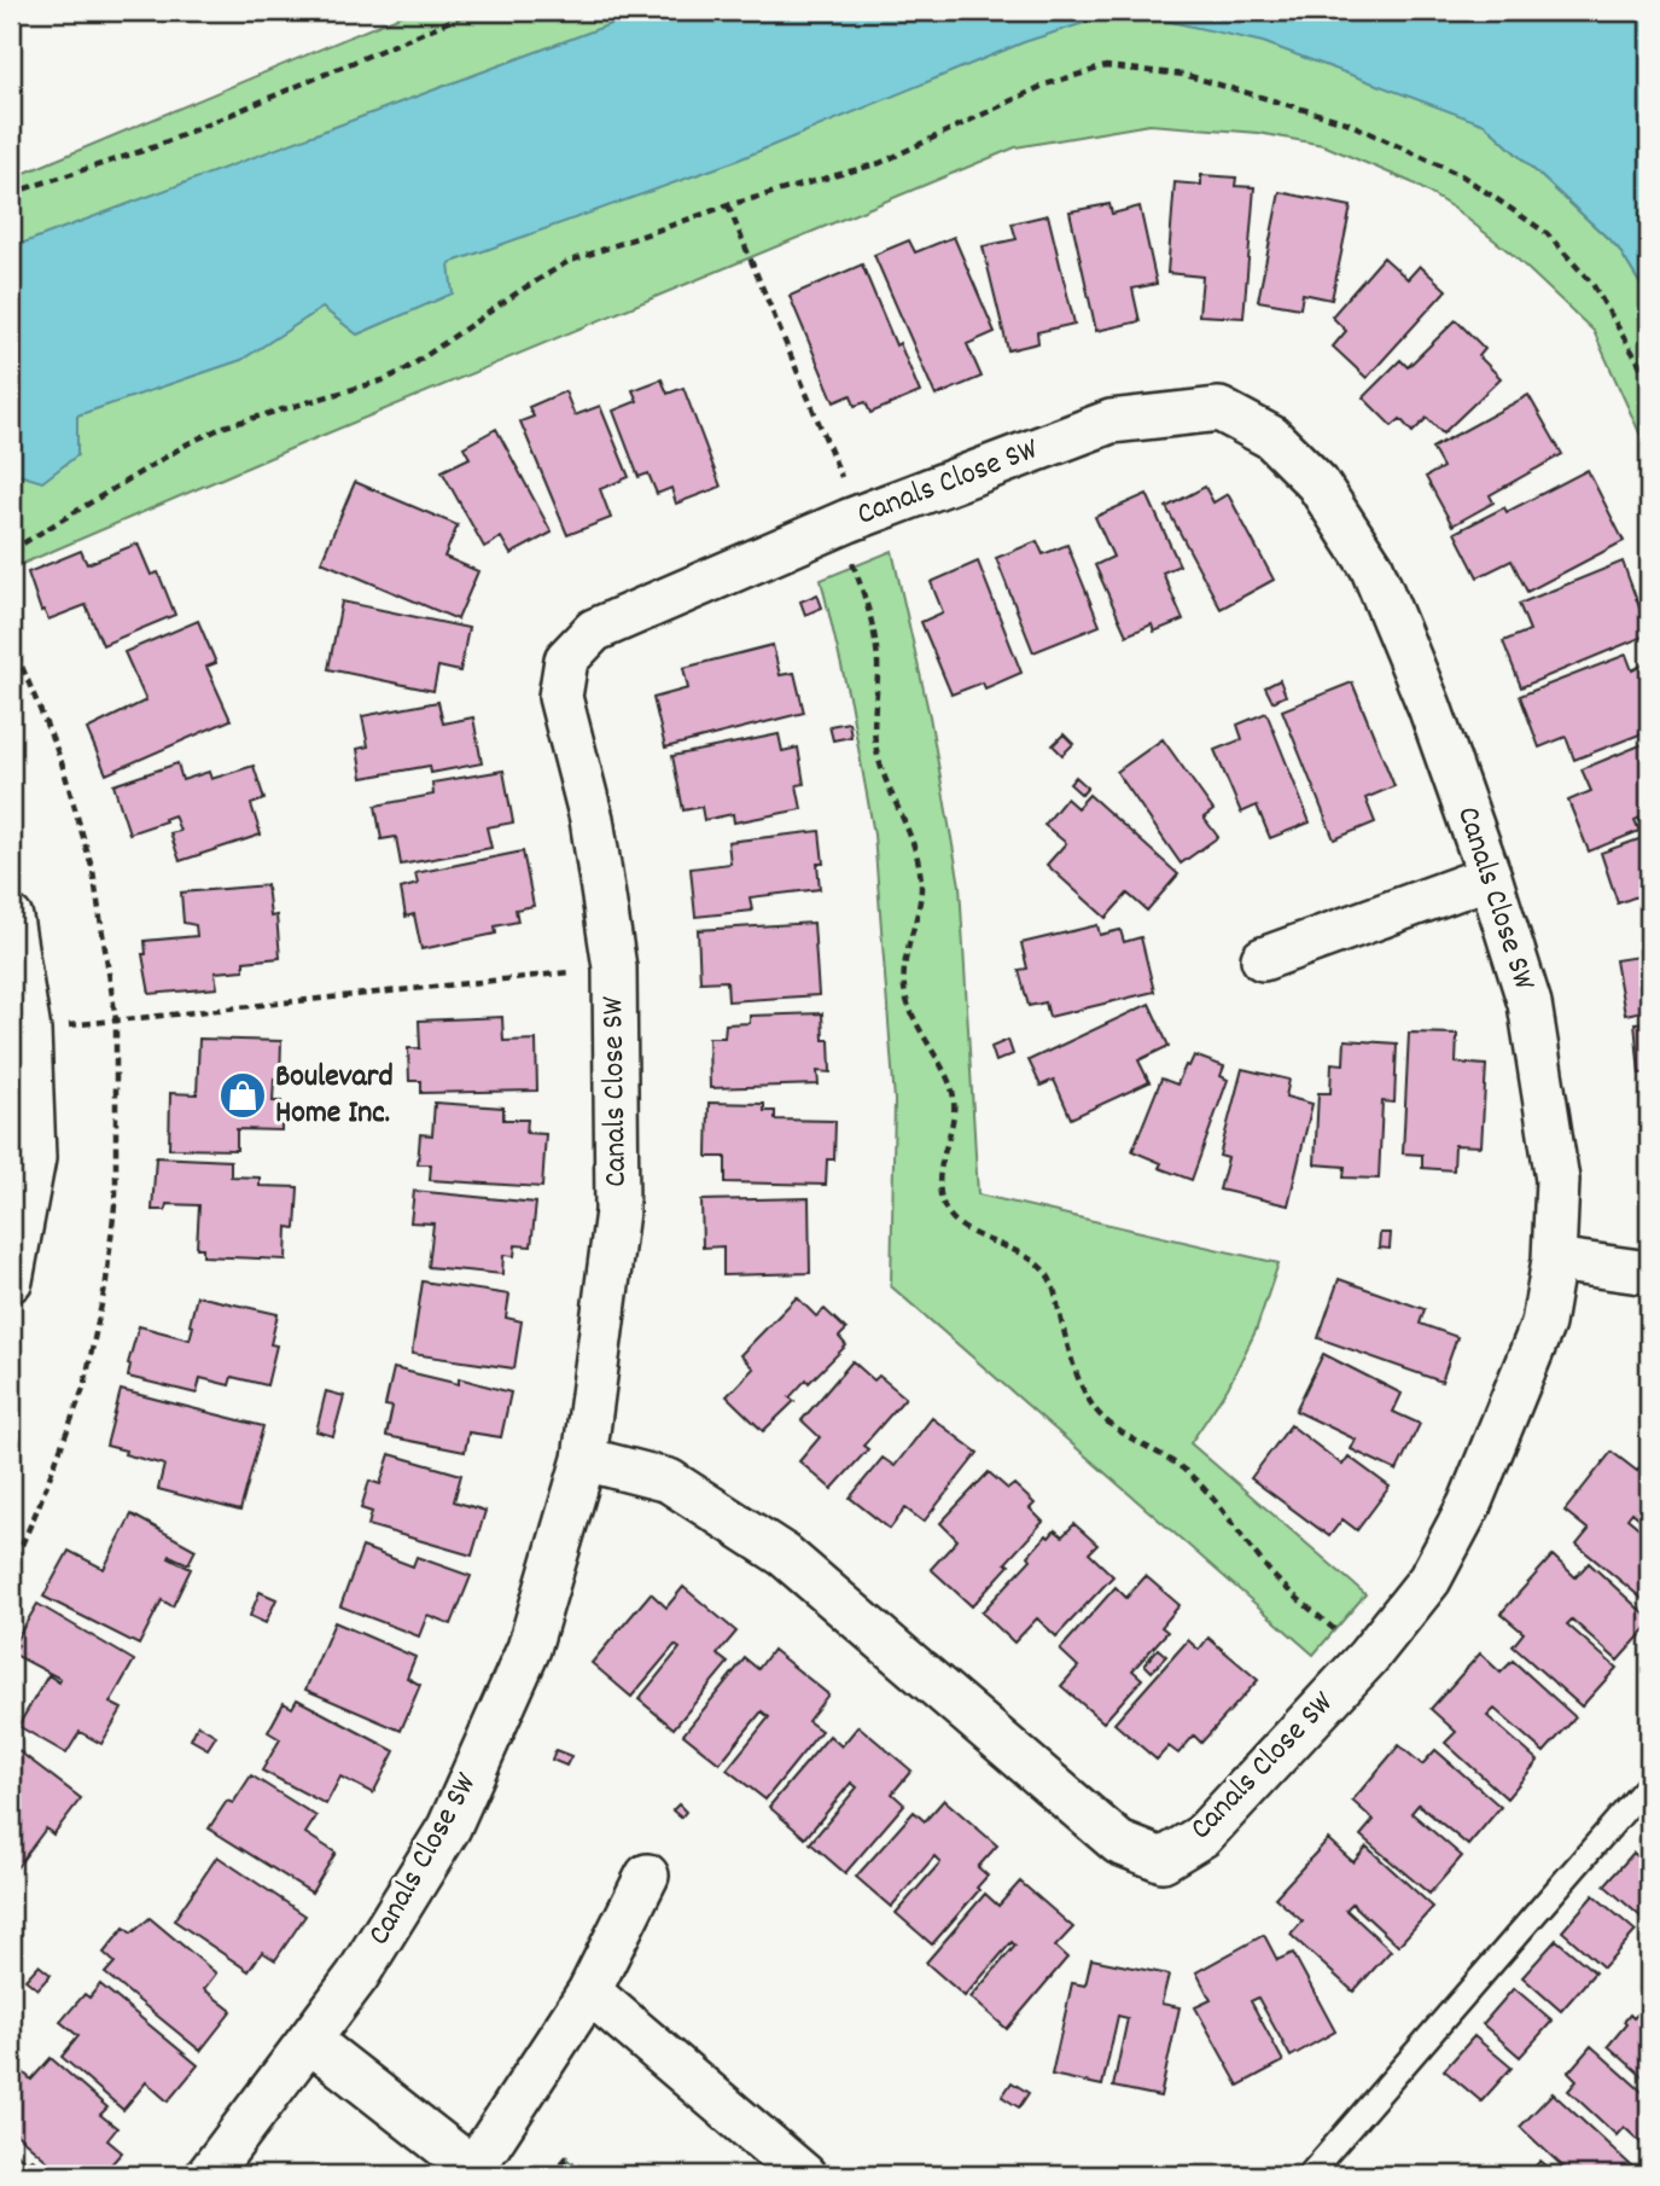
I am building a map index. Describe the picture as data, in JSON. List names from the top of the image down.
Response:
{
  "streets": {
    "street": ["Canals Close SW"]
  },
  "places": {
    "shop": ["Boulevard Home Inc."]
  }
}
